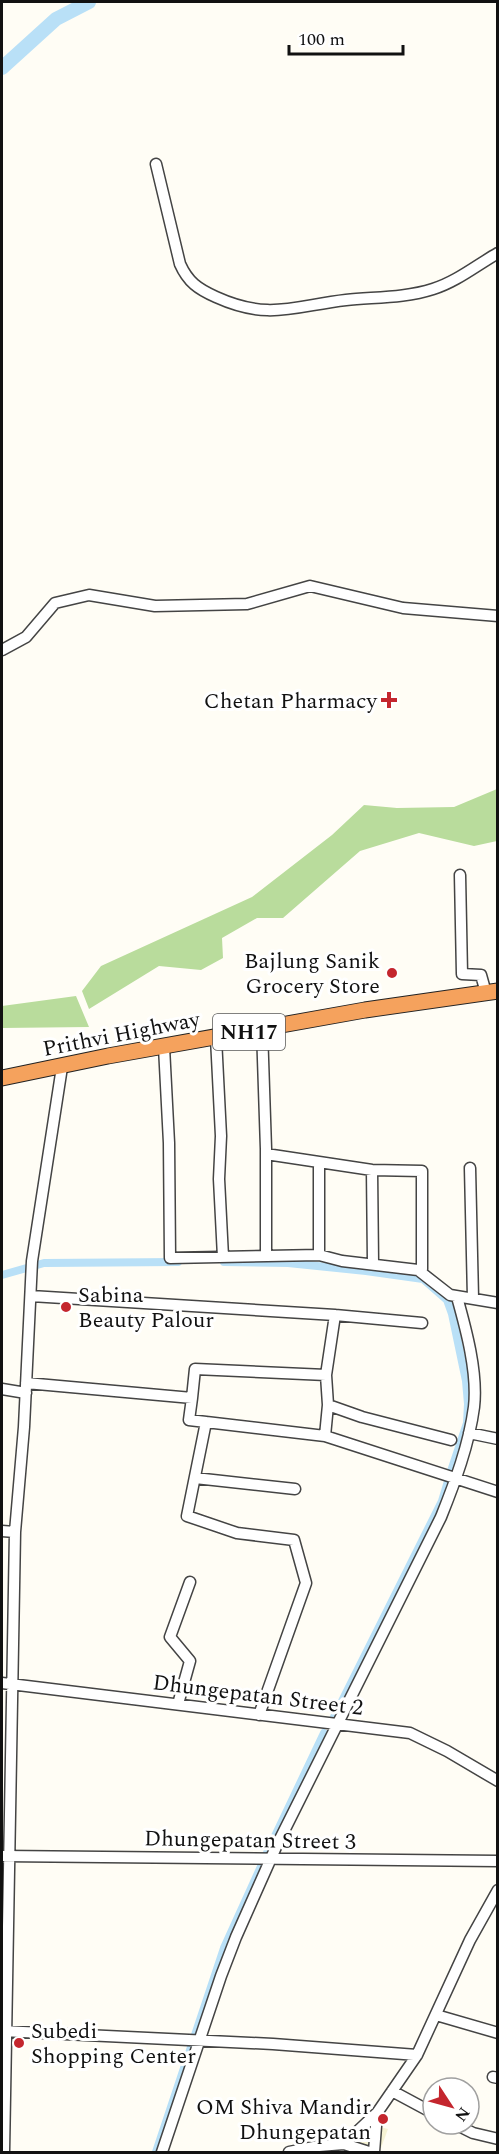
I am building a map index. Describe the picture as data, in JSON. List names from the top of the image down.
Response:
{
  "streets": {
    "highway": ["NH17", "Prithvi Highway"],
    "street": ["Dhungepatan Street 2", "Dhungepatan Street 3"]
  },
  "places": {
    "health": ["Chetan Pharmacy"],
    "other": [
      "Bajlung Sanik Grocery Store",
      "Sabina Beauty Palour",
      "Subedi Shopping Center",
      "OM Shiva Mandir Dhungepatan"
    ]
  },
  "scale_bar": "100 m",
  "north": "bottom right"
}
